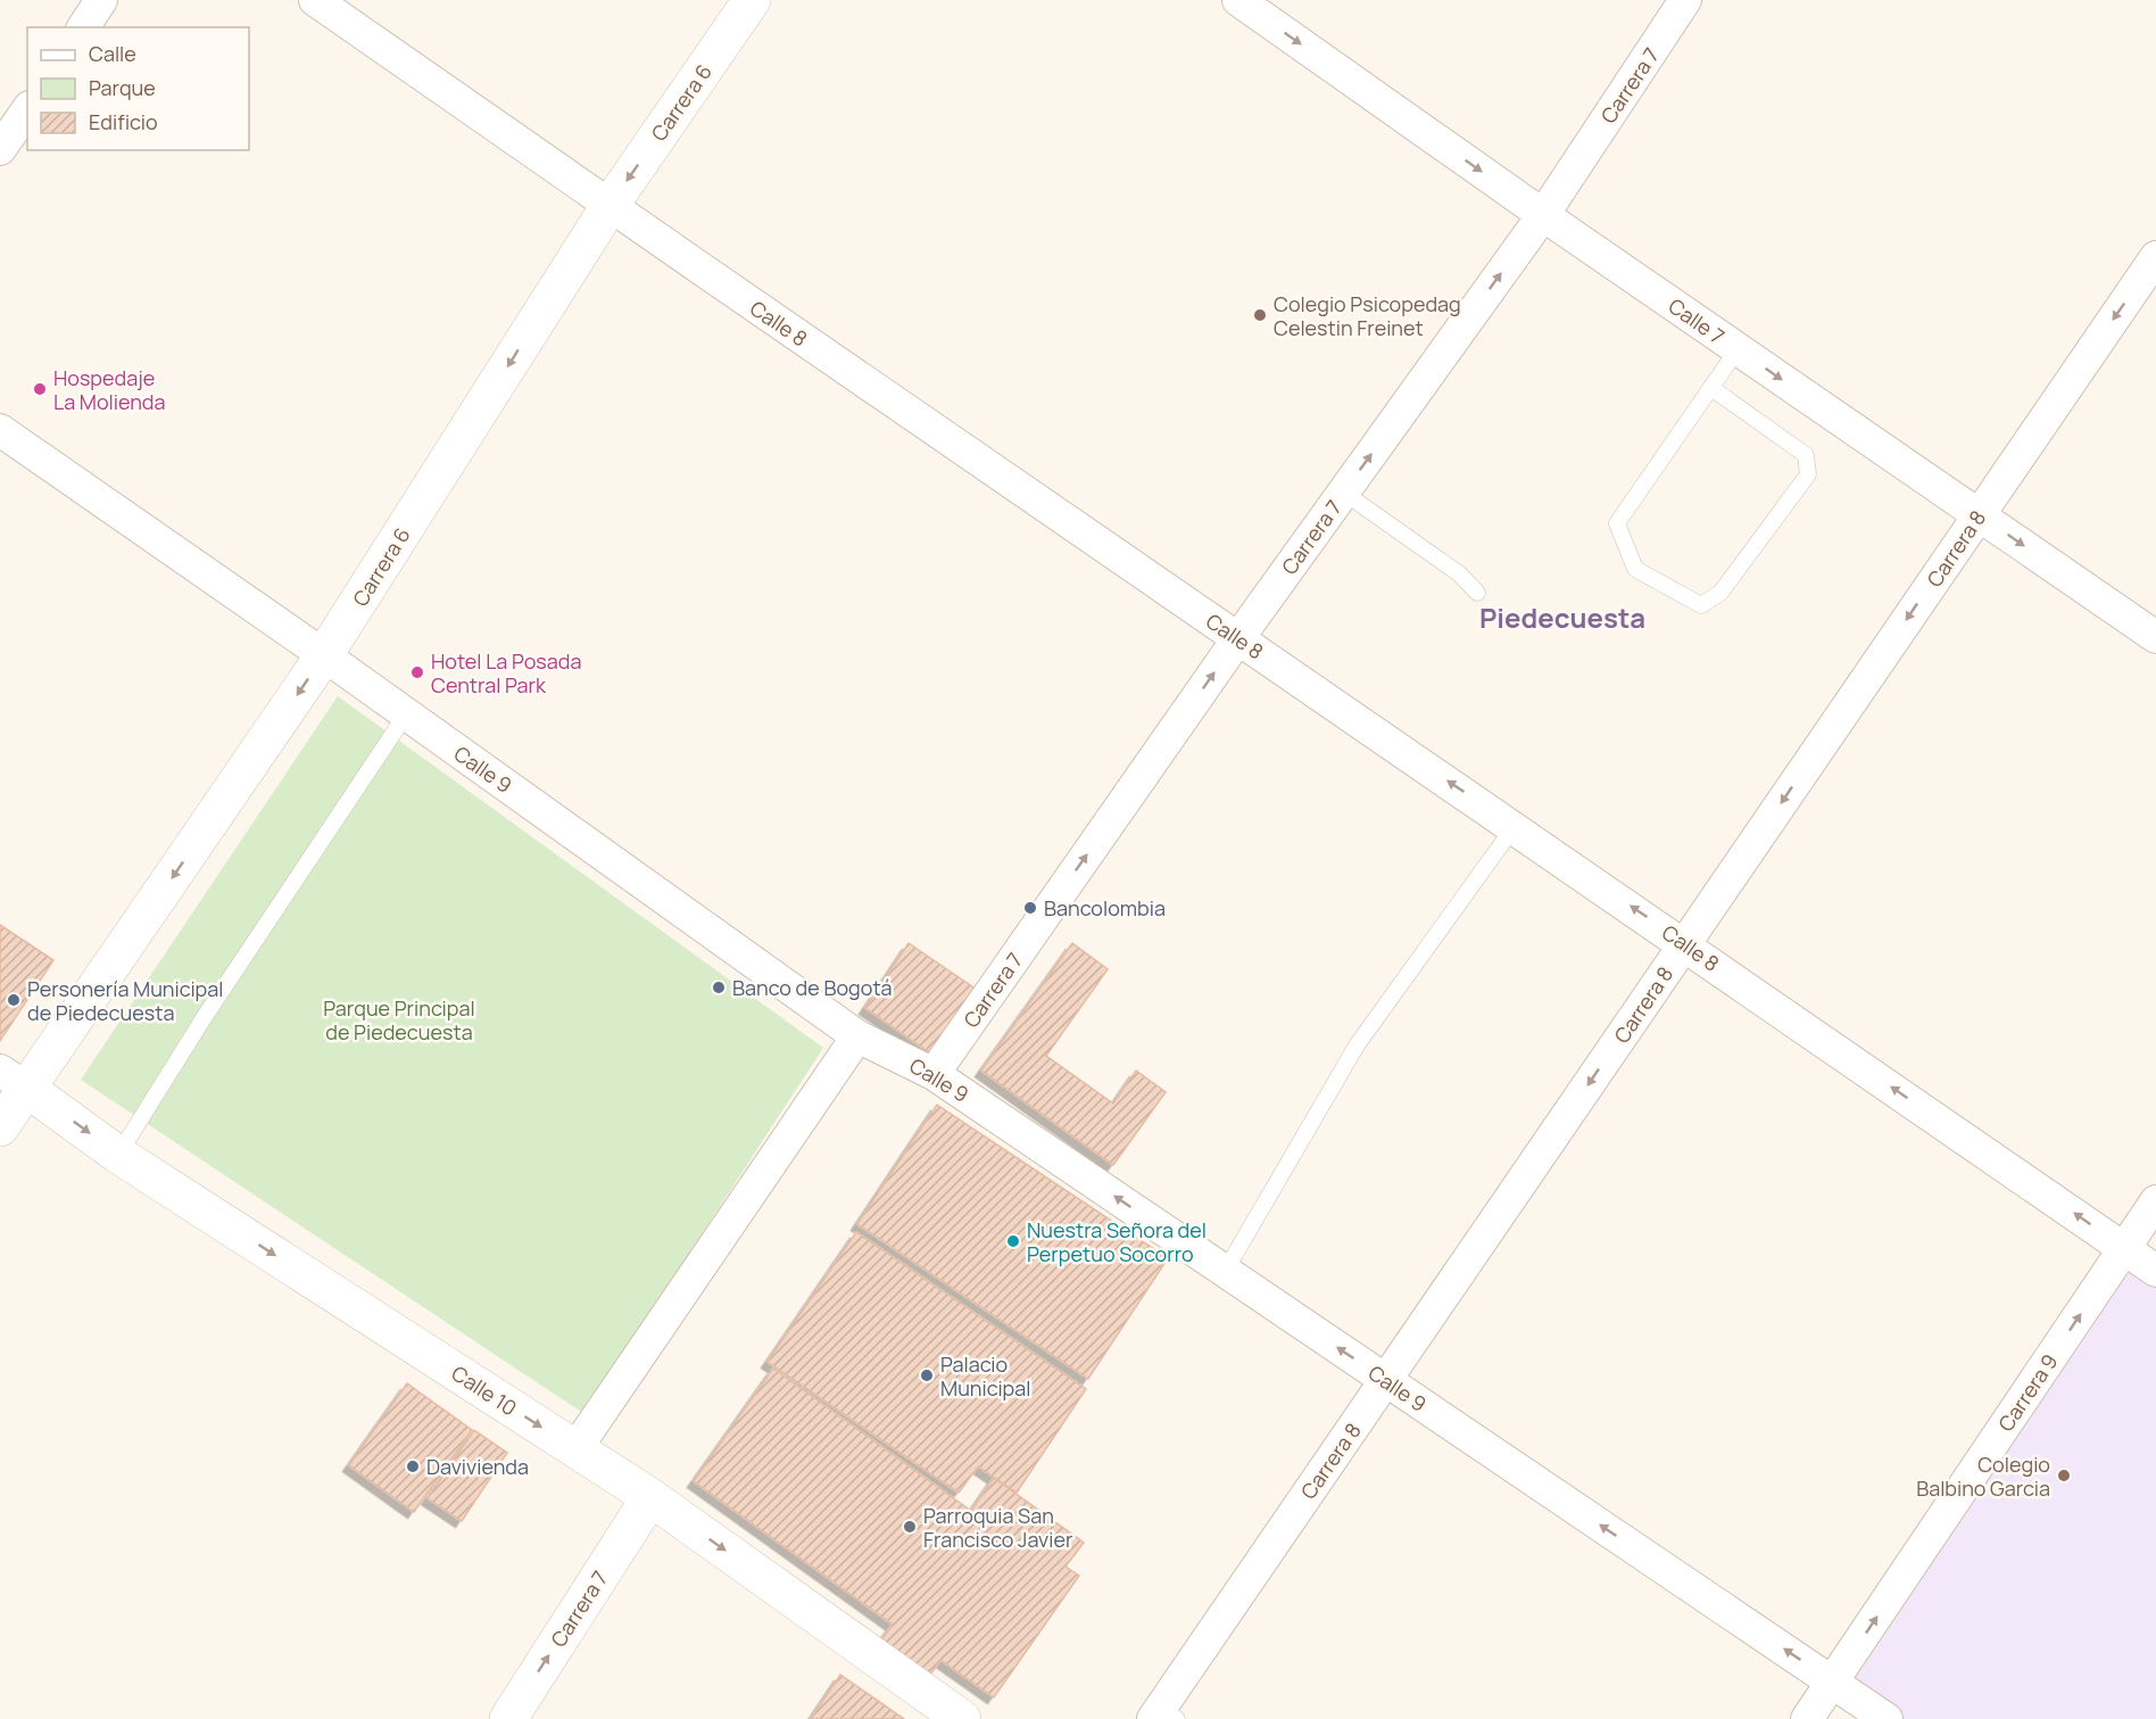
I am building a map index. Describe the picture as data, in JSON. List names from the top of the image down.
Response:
{
  "streets": {
    "street": [
      "Carrera 7",
      "Carrera 6",
      "Calle 7",
      "Calle 8",
      "Carrera 8",
      "Calle 9",
      "Calle 10",
      "Carrera 9"
    ]
  },
  "crossings": [
    ["Carrera 7", "Calle 7"],
    ["Carrera 7", "Calle 8"],
    ["Carrera 7", "Calle 9"],
    ["Carrera 7", "Calle 10"],
    ["Carrera 6", "Calle 8"],
    ["Carrera 6", "Calle 9"],
    ["Carrera 6", "Calle 10"],
    ["Calle 7", "Carrera 8"],
    ["Calle 8", "Carrera 8"],
    ["Calle 8", "Carrera 9"],
    ["Carrera 8", "Calle 9"],
    ["Calle 9", "Carrera 9"]
  ],
  "one_way": [
    "Carrera 7",
    "Carrera 6",
    "Calle 7",
    "Calle 8",
    "Carrera 8",
    "Calle 9",
    "Calle 10",
    "Carrera 9"
  ],
  "districts": ["Piedecuesta"],
  "parks": ["Parque Principal de Piedecuesta"],
  "places": [
    "Colegio Psicopedag Celestin Freinet",
    "Hospedaje La Molienda",
    "Hotel La Posada Central Park",
    "Bancolombia",
    "Banco de Bogotá",
    "Personería Municipal de Piedecuesta",
    "Nuestra Señora del Perpetuo Socorro",
    "Palacio Municipal",
    "Davivienda",
    "Colegio Balbino Garcia",
    "Parroquia San Francisco Javier"
  ],
  "legend": ["Calle", "Parque", "Edificio"]
}
